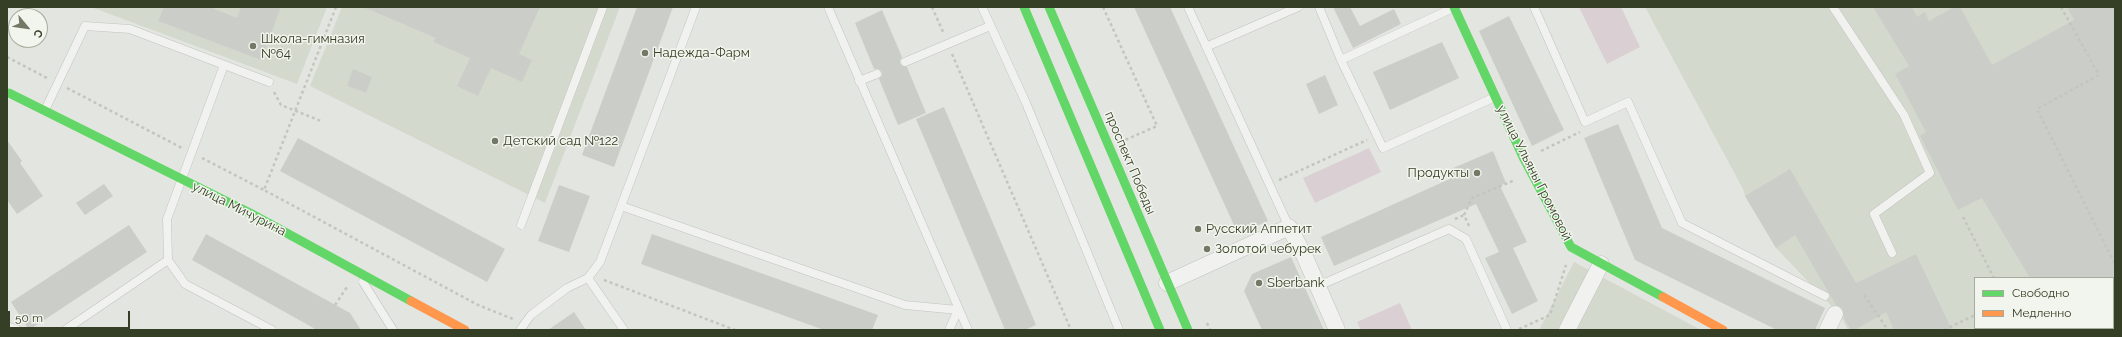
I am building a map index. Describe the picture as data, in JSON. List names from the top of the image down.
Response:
{
  "streets": {
    "street": ["проспект Победы", "улица Ульяны Громовой", "улица Мичурина"]
  },
  "places": [
    "Школа-гимназия №64",
    "Надежда-Фарм",
    "Детский сад №122",
    "Продукты",
    "Русский Аппетит",
    "Золотой чебурек",
    "Sberbank"
  ],
  "legend": ["Свободно", "Медленно"],
  "scale_bar": "50 m",
  "north": "bottom right"
}
